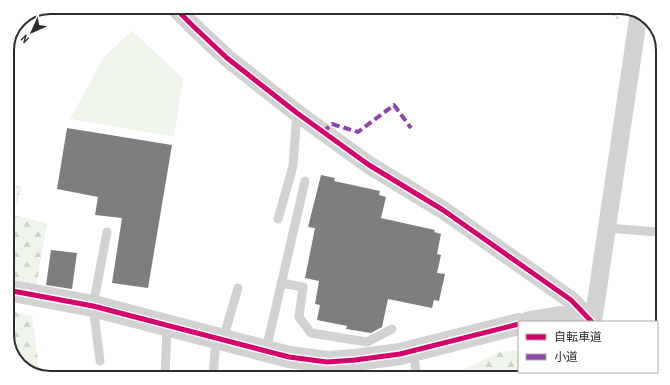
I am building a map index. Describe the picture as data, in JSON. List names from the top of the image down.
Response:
{
  "legend": ["自転車道", "小道"],
  "north": "bottom left"
}
